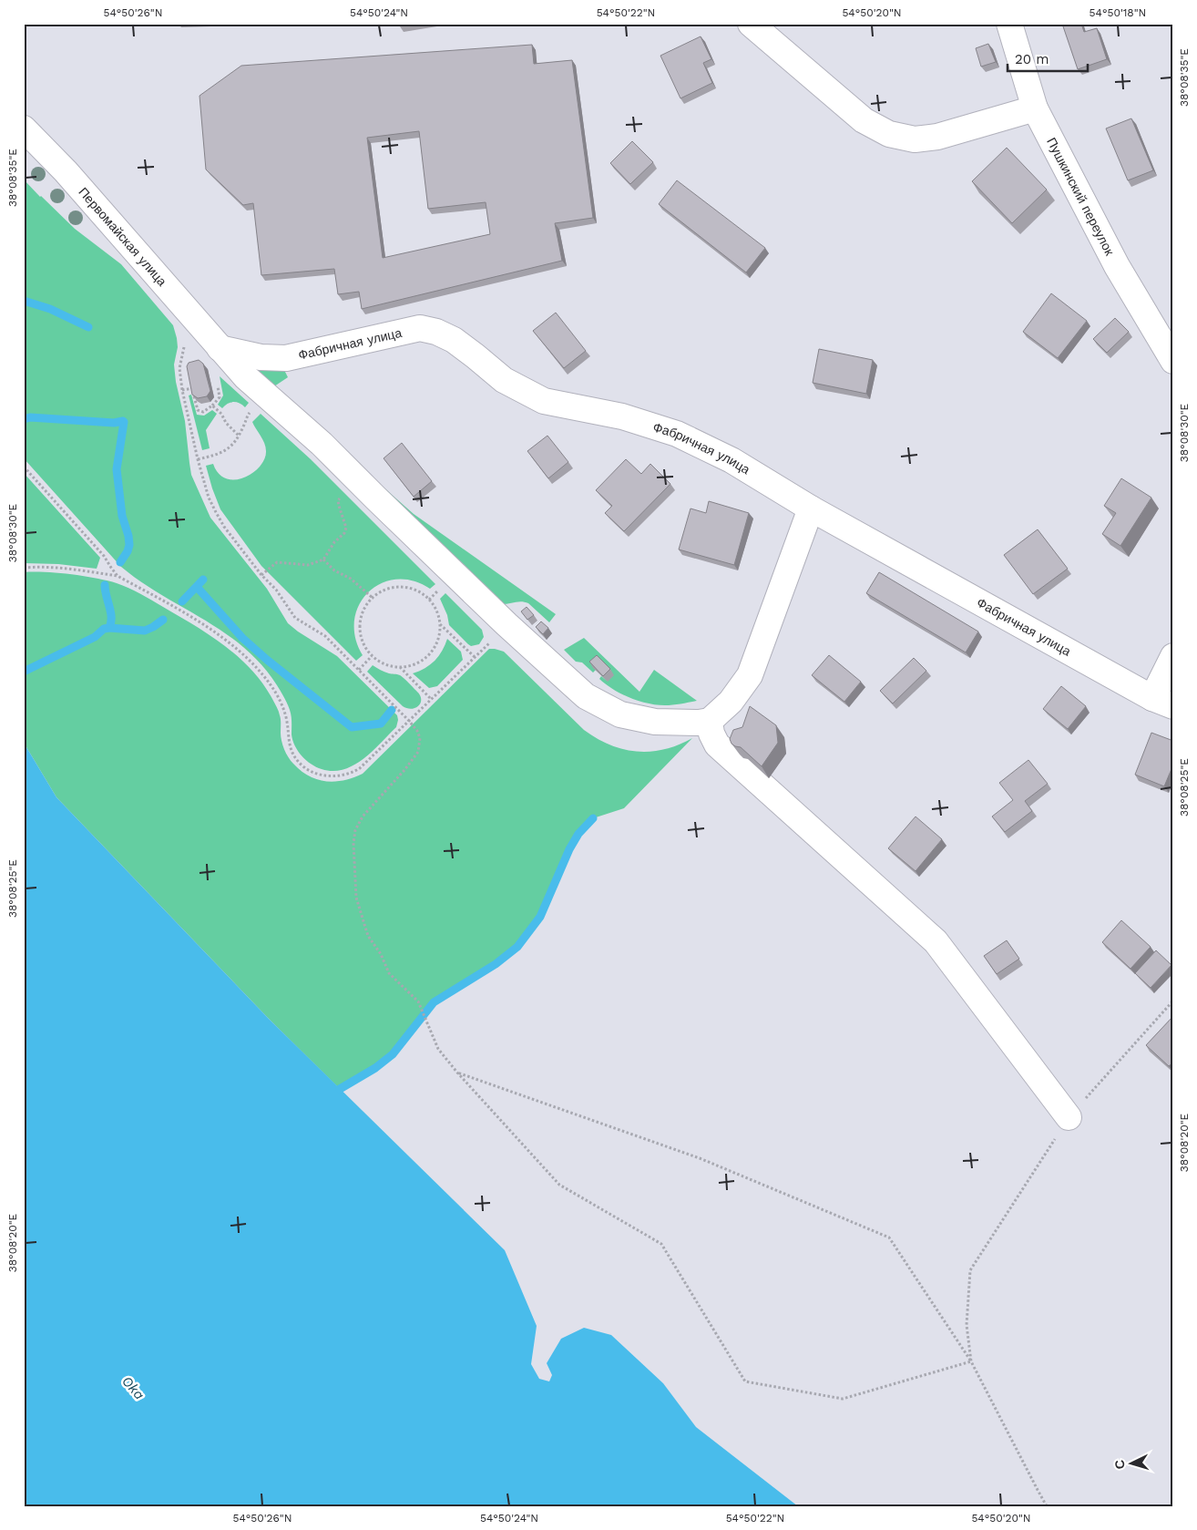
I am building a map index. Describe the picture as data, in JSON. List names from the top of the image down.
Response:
{
  "streets": {
    "street": ["Пушкинский переулок", "Первомайская улица", "Фабричная улица"]
  },
  "crossings": [
    ["Первомайская улица", "Фабричная улица"]
  ],
  "water": ["Oka"],
  "scale_bar": "20 m",
  "north": "left",
  "coordinates": [
    "54°50'26\"N",
    "54°50'24\"N",
    "54°50'22\"N",
    "54°50'20\"N",
    "54°50'18\"N",
    "38°08'35\"E",
    "38°08'30\"E",
    "38°08'25\"E",
    "38°08'20\"E"
  ]
}
